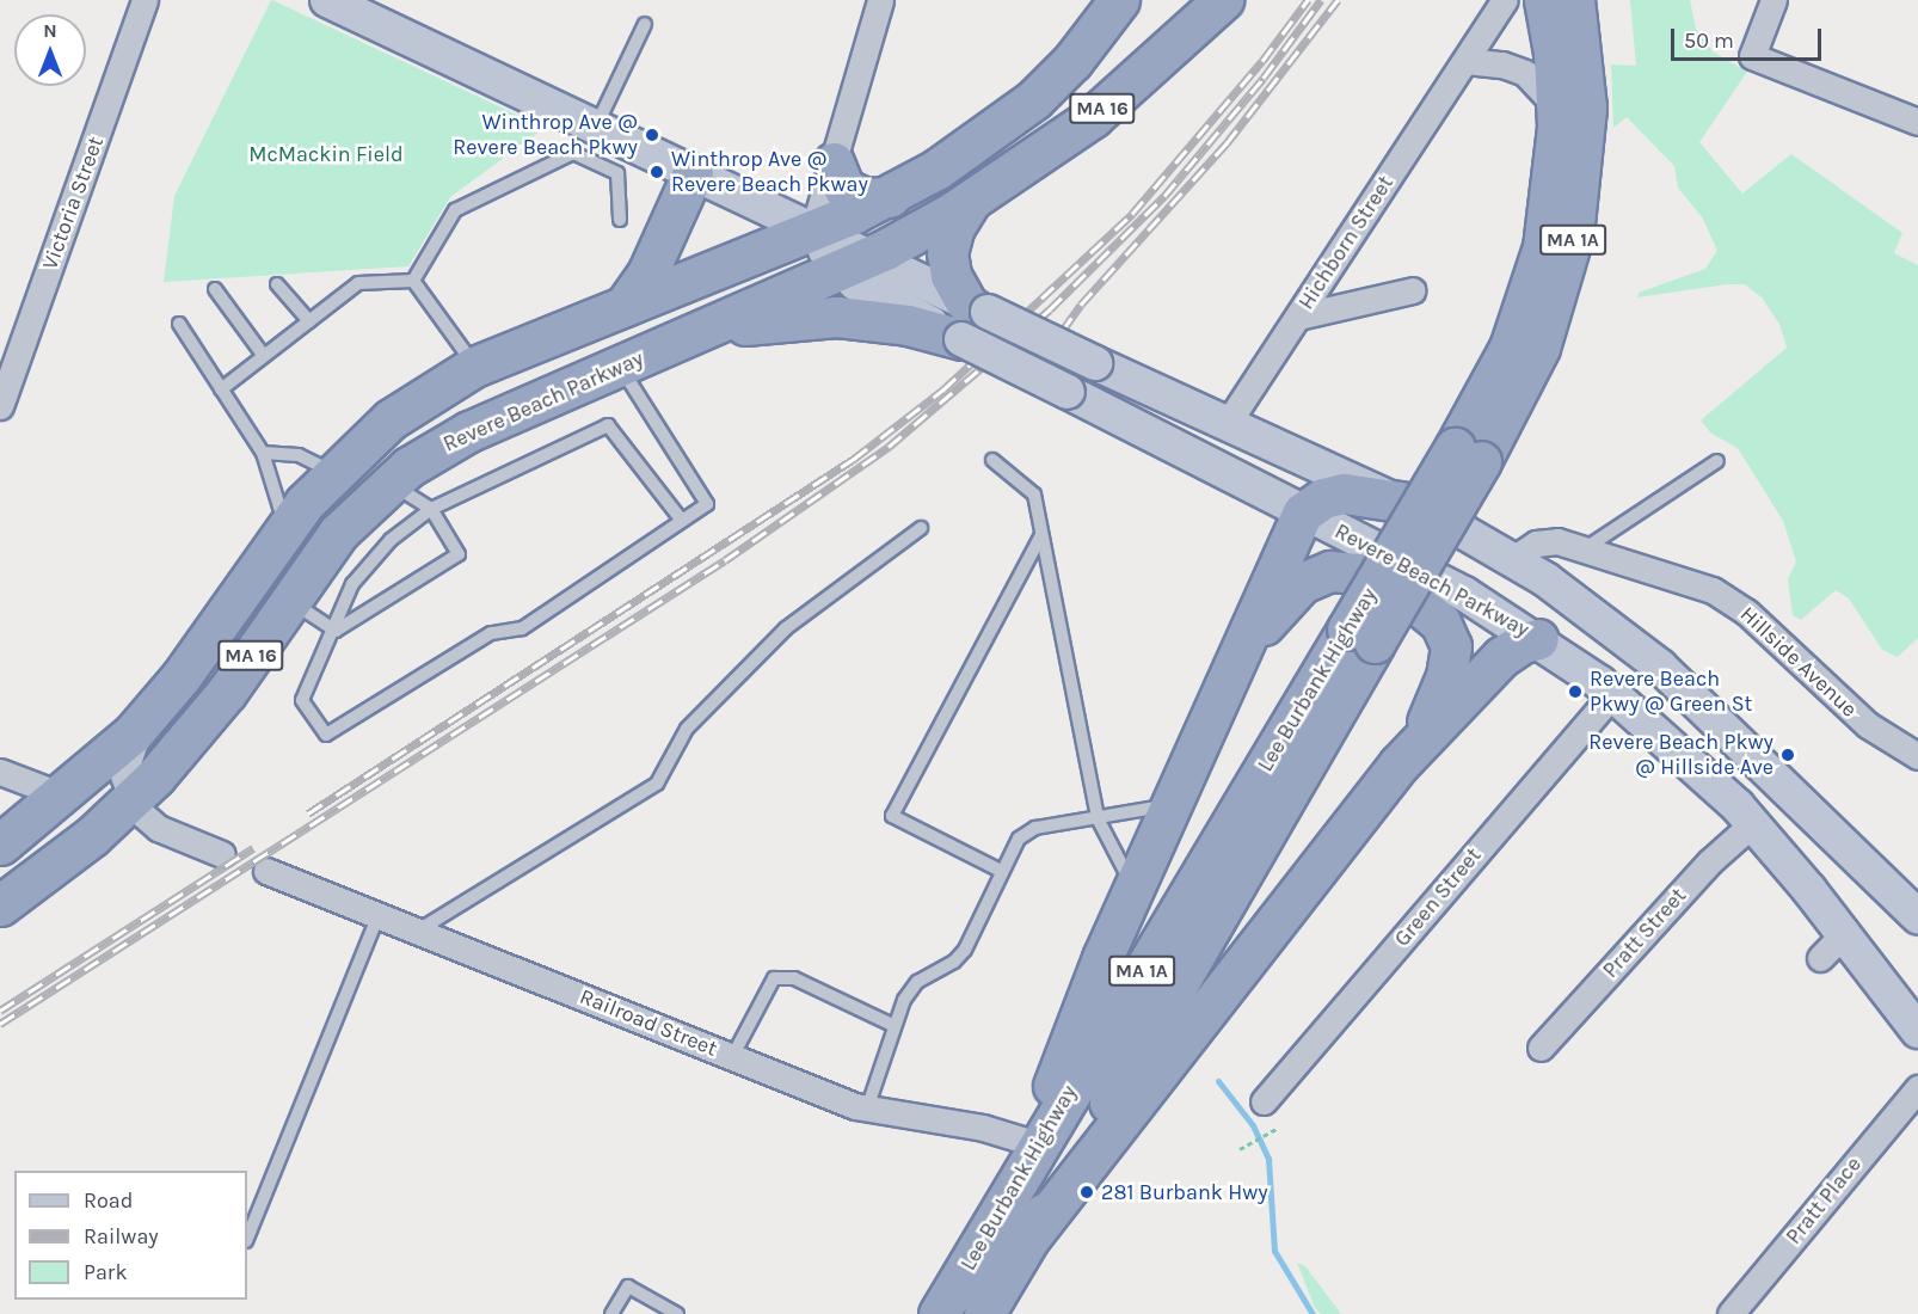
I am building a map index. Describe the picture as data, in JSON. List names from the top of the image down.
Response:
{
  "streets": {
    "highway": [
      "MA 16",
      "MA 1A",
      "Revere Beach Parkway",
      "Lee Burbank Highway"
    ],
    "street": [
      "Victoria Street",
      "Hichborn Street",
      "Hillside Avenue",
      "Green Street",
      "Pratt Street",
      "Railroad Street",
      "Pratt Place"
    ]
  },
  "crossings": [
    ["MA 16", "Revere Beach Parkway"],
    ["Hichborn Street", "Revere Beach Parkway"],
    ["Revere Beach Parkway", "Hillside Avenue"],
    ["Revere Beach Parkway", "Green Street"],
    ["Revere Beach Parkway", "Pratt Street"],
    ["Lee Burbank Highway", "Railroad Street"]
  ],
  "parks": ["McMackin Field"],
  "places": [
    "Winthrop Ave @ Revere Beach Pkwy",
    "Winthrop Ave @ Revere Beach Pkway",
    "Revere Beach Pkwy @ Green St",
    "Revere Beach Pkwy @ Hillside Ave",
    "281 Burbank Hwy"
  ],
  "legend": ["Road", "Railway", "Park"],
  "scale_bar": "50 m",
  "north": "top"
}
